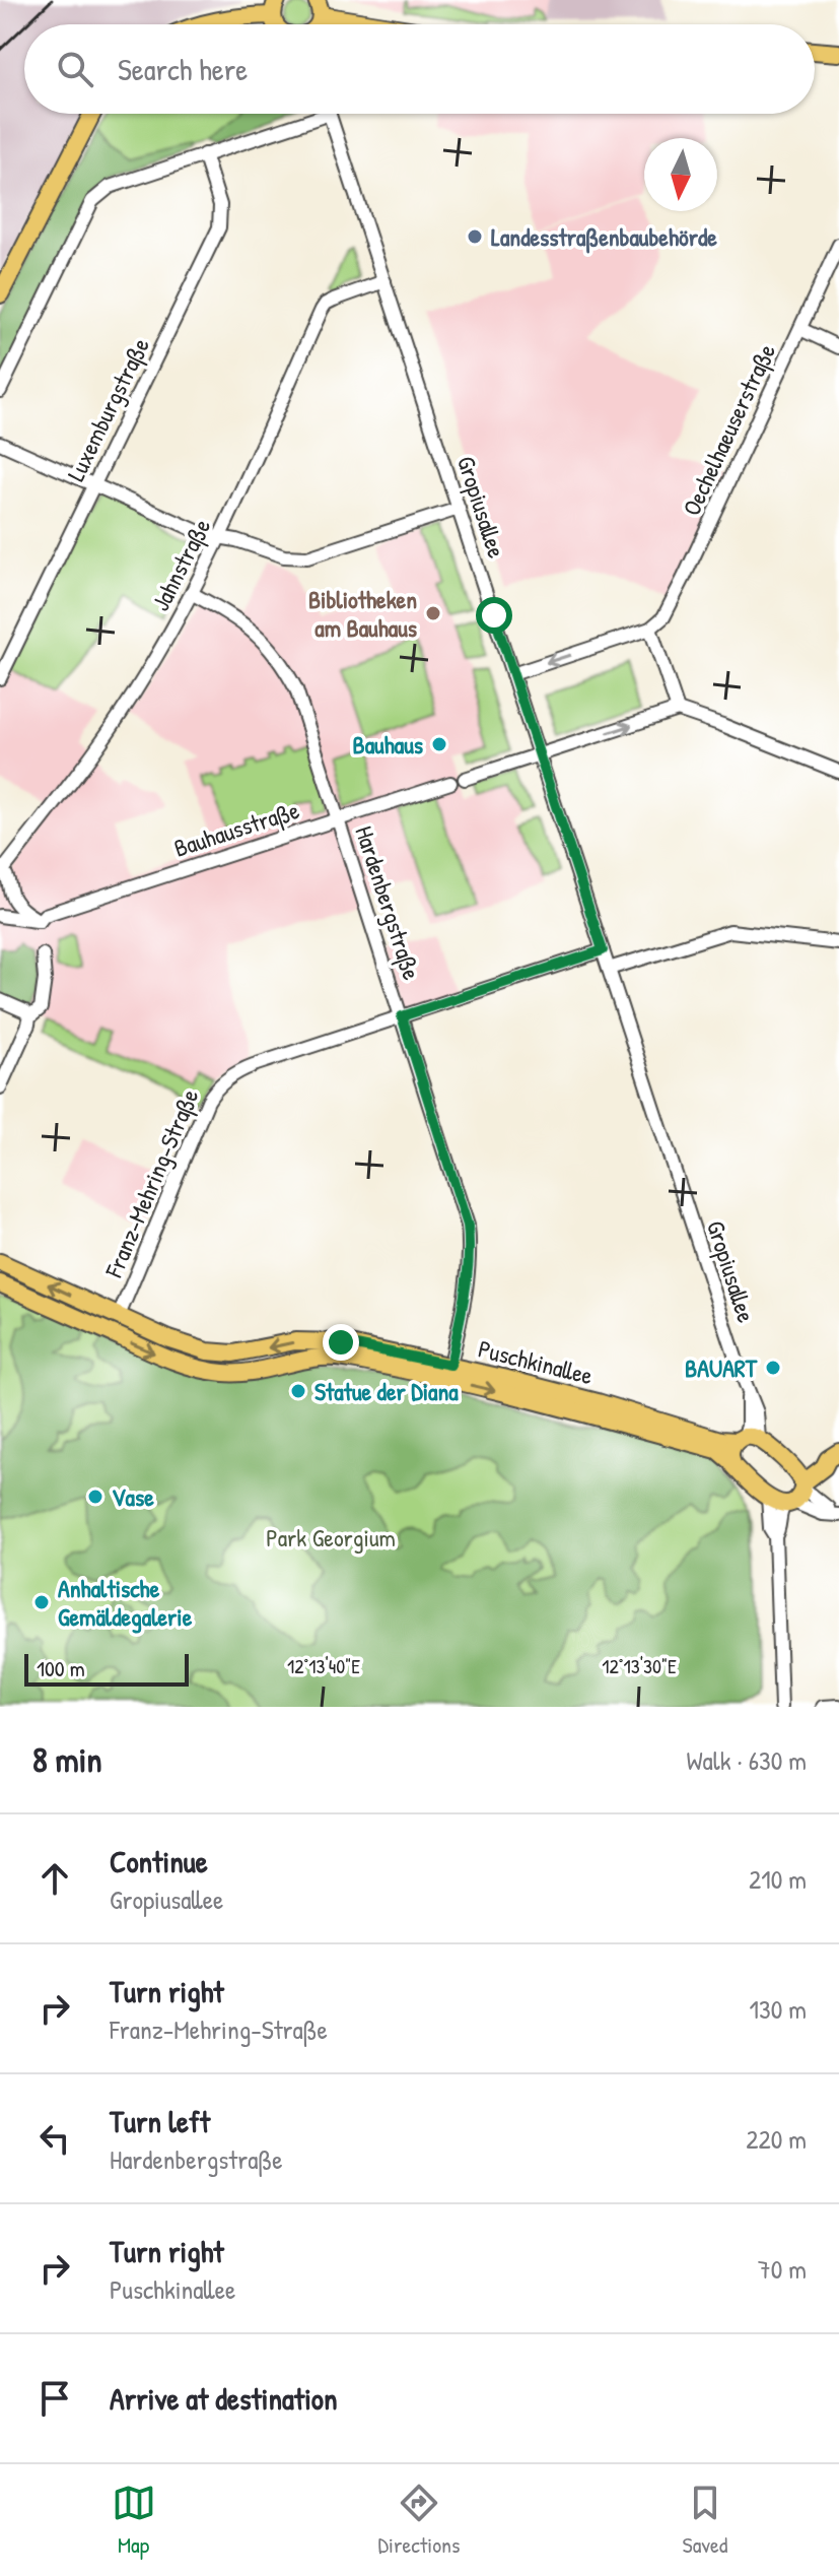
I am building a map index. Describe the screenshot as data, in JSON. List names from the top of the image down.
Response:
{
  "streets": {
    "main road": ["Puschkinallee"],
    "street": [
      "Luxemburgstraße",
      "Oechelhaeuserstraße",
      "Gropiusallee",
      "Jahnstraße",
      "Bauhausstraße",
      "Hardenbergstraße",
      "Franz-Mehring-Straße"
    ]
  },
  "crossings": [
    ["Gropiusallee", "Jahnstraße"],
    ["Gropiusallee", "Franz-Mehring-Straße"],
    ["Gropiusallee", "Puschkinallee"],
    ["Jahnstraße", "Hardenbergstraße"],
    ["Bauhausstraße", "Hardenbergstraße"],
    ["Hardenbergstraße", "Franz-Mehring-Straße"],
    ["Hardenbergstraße", "Puschkinallee"],
    ["Franz-Mehring-Straße", "Puschkinallee"]
  ],
  "parks": ["Park Georgium"],
  "places": [
    "Landesstraßenbaubehörde",
    "Bibliotheken am Bauhaus",
    "Bauhaus",
    "BAUART",
    "Statue der Diana",
    "Vase",
    "Anhaltische Gemäldegalerie"
  ],
  "scale_bar": "100 m",
  "north": "bottom",
  "page": {
    "search": "Search here",
    "scale": "100 m",
    "heading": ["8 min", "Walk · 630 m"],
    "list": [
      ["Continue", "Gropiusallee", "210 m"],
      ["Turn right", "Franz-Mehring-Straße", "130 m"],
      ["Turn left", "Hardenbergstraße", "220 m"],
      ["Turn right", "Puschkinallee", "70 m"],
      "Arrive at destination"
    ],
    "nav": ["Map", "Directions", "Saved"]
  },
  "coordinates": ["12°13'40\"E", "12°13'30\"E"]
}
